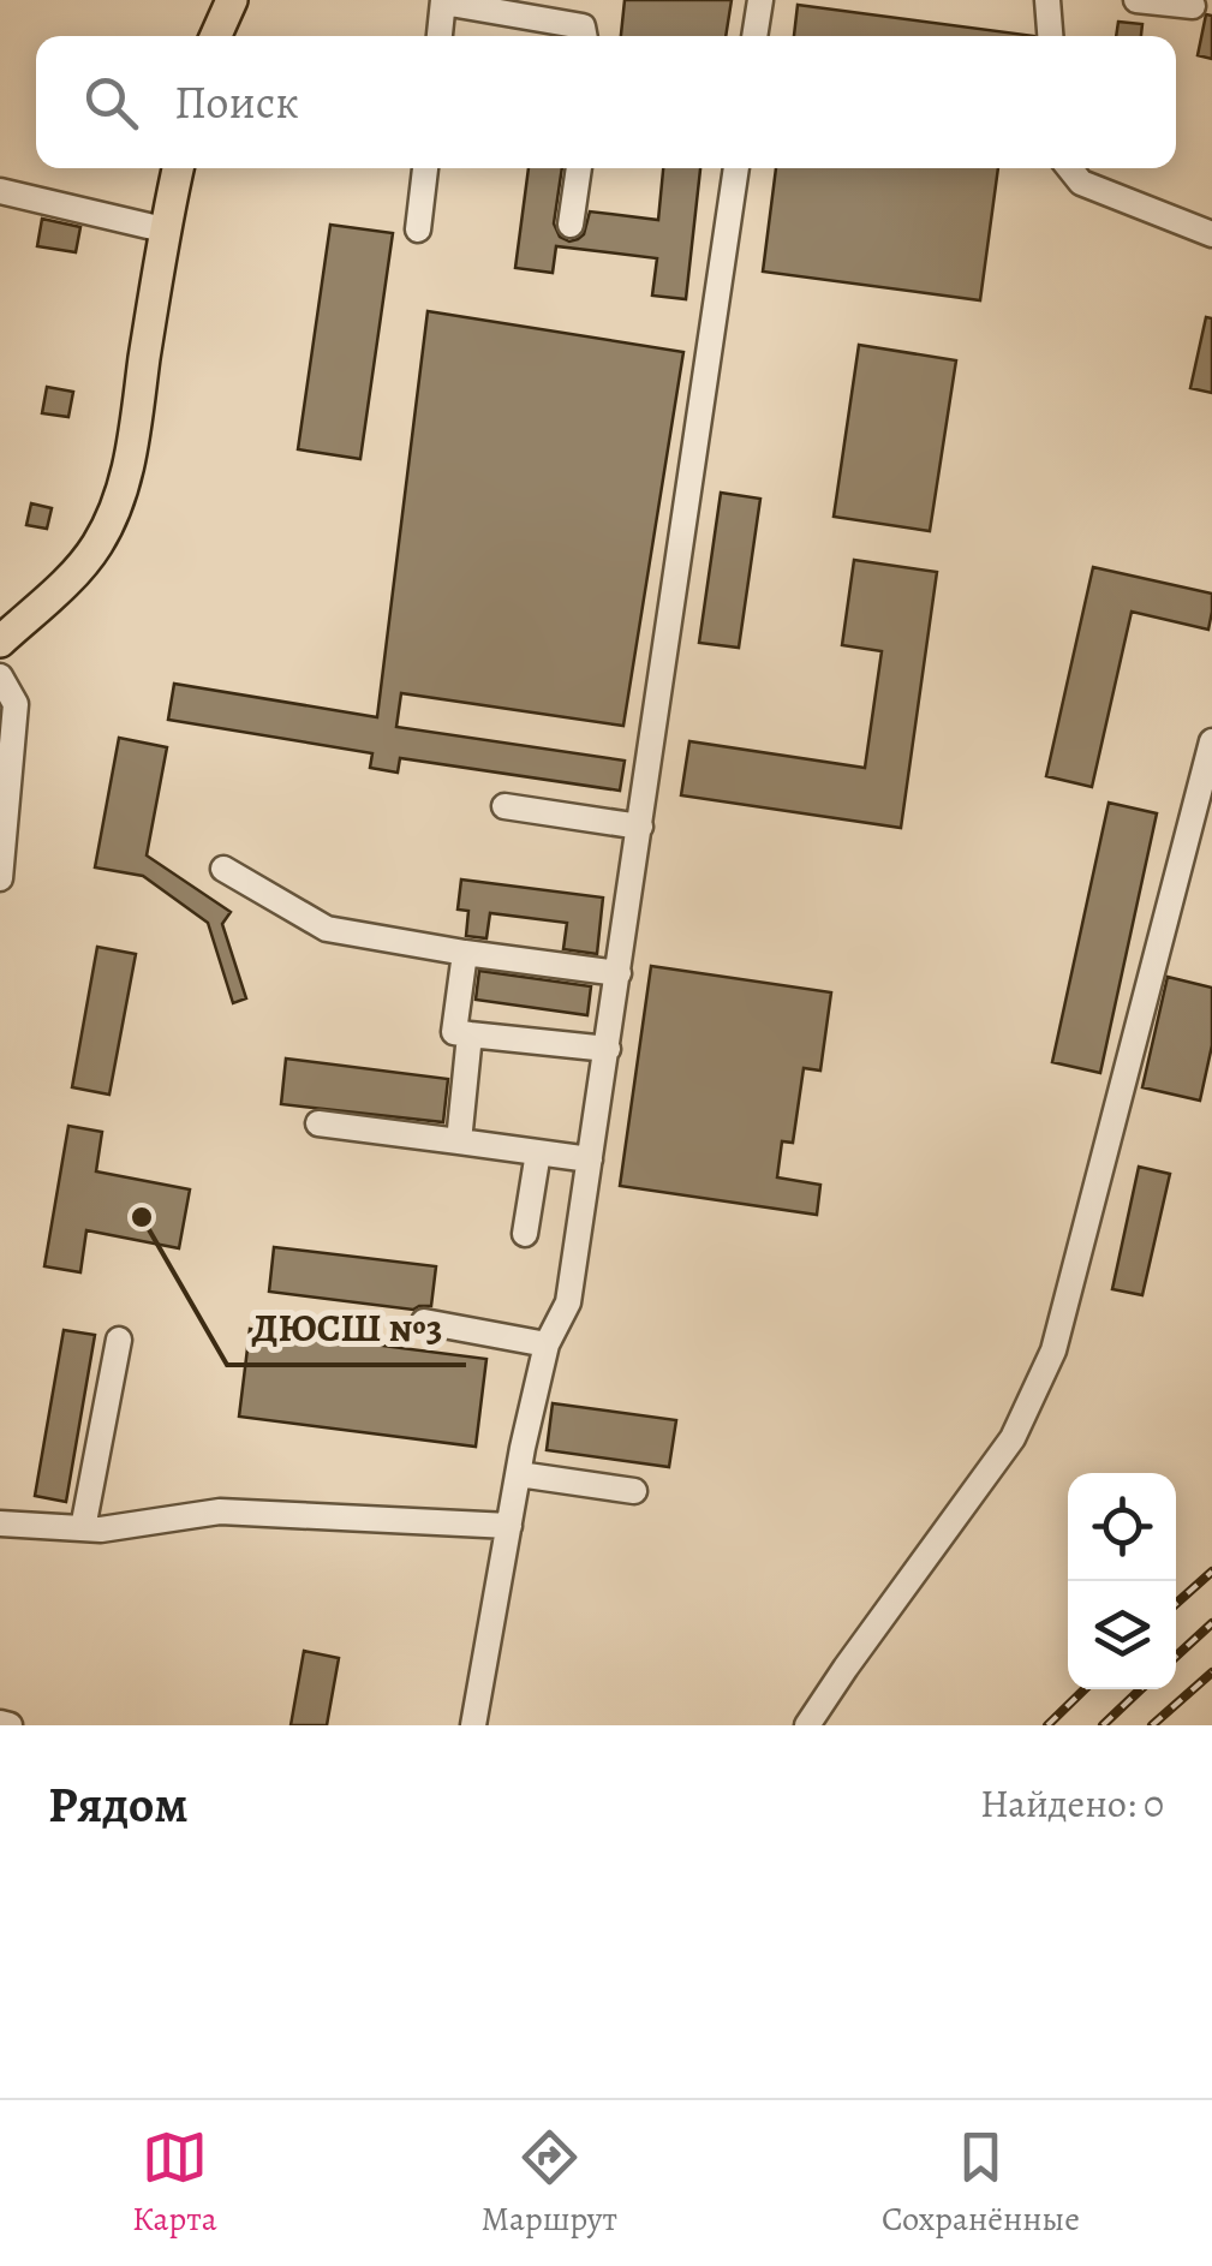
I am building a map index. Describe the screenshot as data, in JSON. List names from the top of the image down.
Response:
{
  "places": ["ДЮСШ №3"],
  "page": {
    "search": "Поиск",
    "heading": ["Рядом", "Найдено: 0"],
    "nav": ["Карта", "Маршрут", "Сохранённые"]
  }
}
